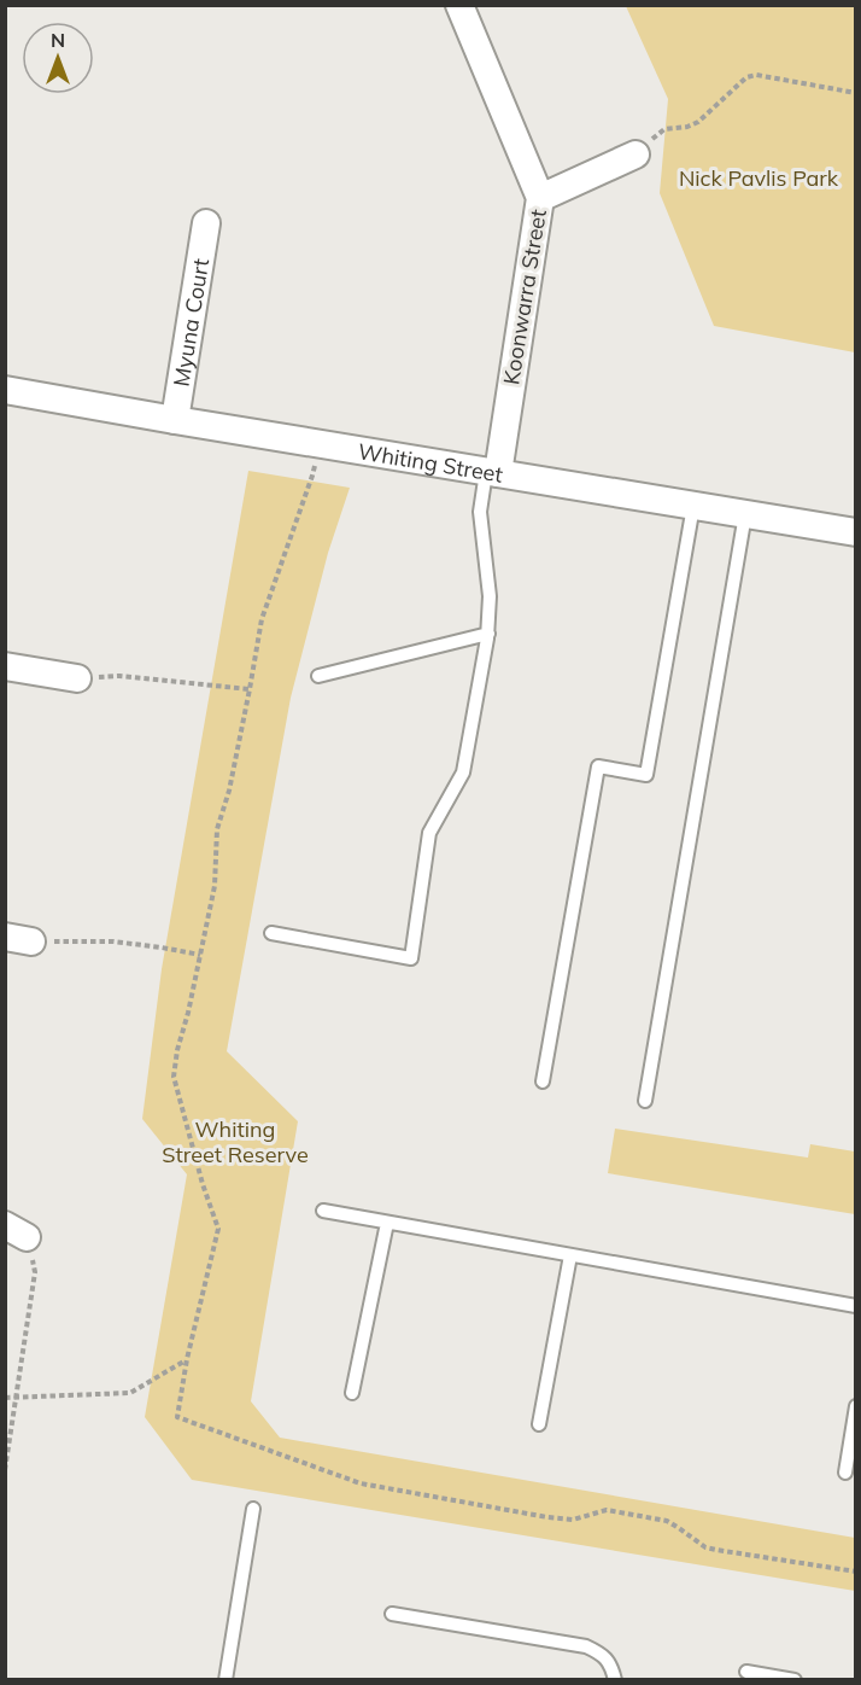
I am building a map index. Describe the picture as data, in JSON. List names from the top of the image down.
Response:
{
  "streets": {
    "street": ["Koonwarra Street", "Myuna Court", "Whiting Street"]
  },
  "crossings": [
    ["Koonwarra Street", "Whiting Street"],
    ["Myuna Court", "Whiting Street"]
  ],
  "parks": ["Nick Pavlis Park", "Whiting Street Reserve"],
  "north": "top"
}
